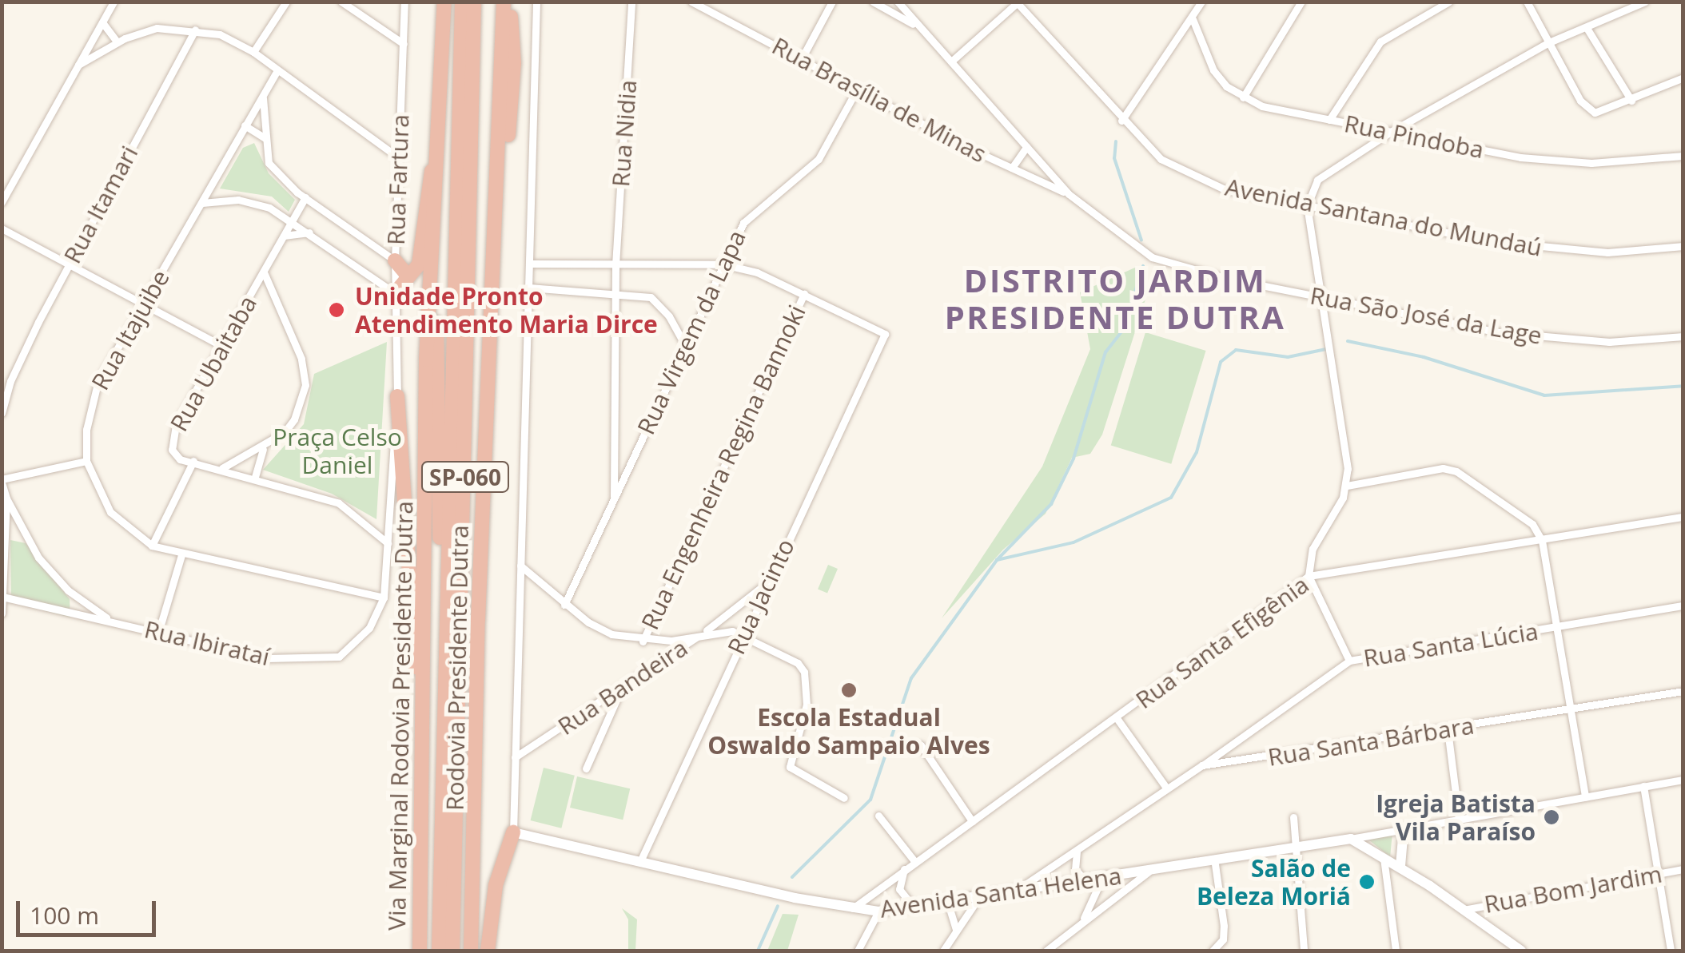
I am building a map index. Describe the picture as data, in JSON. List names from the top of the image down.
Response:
{
  "streets": {
    "highway": ["SP-060", "Rodovia Presidente Dutra", "Via Marginal Rodovia Presidente Dutra"],
    "street": [
      "Rua Brasília de Minas",
      "Rua Nidia",
      "Rua Pindoba",
      "Rua Fartura",
      "Rua Itamari",
      "Avenida Santana do Mundaú",
      "Rua São José da Lage",
      "Rua Itajuibe",
      "Rua Virgem da Lapa",
      "Rua Ubaitaba",
      "Rua Engenheira Regina Bannoki",
      "Rua Jacinto",
      "Rua Santa Efigênia",
      "Rua Ibirataí",
      "Rua Santa Lúcia",
      "Rua Bandeira",
      "Rua Santa Bárbara",
      "Rua Bom Jardim",
      "Avenida Santa Helena"
    ]
  },
  "crossings": [
    ["Rua Brasília de Minas", "Rua São José da Lage"],
    ["Rua Brasília de Minas", "Rua Virgem da Lapa"],
    ["Rua Nidia", "Rua Virgem da Lapa"],
    ["Rua Fartura", "Rua Itajuibe"],
    ["Rua Fartura", "Rua Ubaitaba"],
    ["Rua Fartura", "Rua Ibirataí"],
    ["Rua Itajuibe", "Rua Ibirataí"],
    ["Rua Engenheira Regina Bannoki", "Rua Jacinto"],
    ["Rua Jacinto", "Rua Bandeira"],
    ["Rua Jacinto", "Avenida Santa Helena"],
    ["Rua Santa Efigênia", "Avenida Santa Helena"],
    ["Rua Santa Lúcia", "Rua Santa Bárbara"],
    ["Rua Santa Bárbara", "Avenida Santa Helena"]
  ],
  "districts": ["DISTRITO JARDIM PRESIDENTE DUTRA"],
  "parks": ["Praça Celso Daniel"],
  "places": [
    "Unidade Pronto Atendimento Maria Dirce",
    "Escola Estadual Oswaldo Sampaio Alves",
    "Igreja Batista Vila Paraíso",
    "Salão de Beleza Moriá"
  ],
  "scale_bar": "100 m"
}
